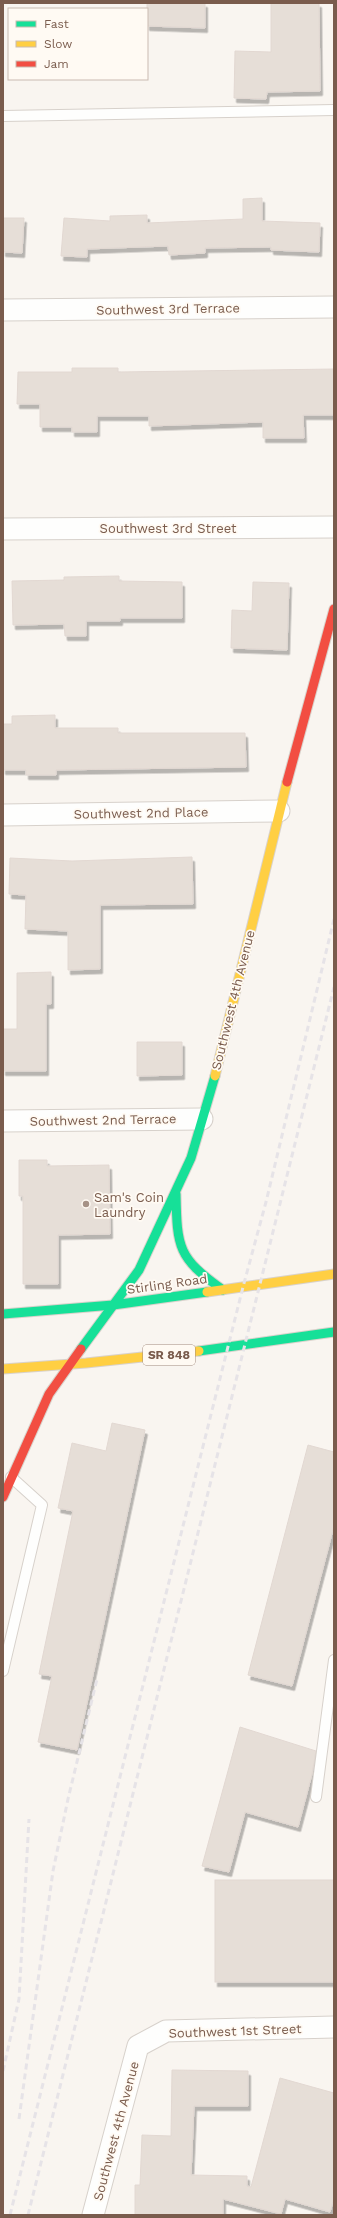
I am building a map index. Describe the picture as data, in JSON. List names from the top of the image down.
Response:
{
  "streets": {
    "street": [
      "Southwest 3rd Terrace",
      "Southwest 3rd Street",
      "Southwest 2nd Place",
      "Southwest 4th Avenue",
      "Southwest 2nd Terrace",
      "Stirling Road",
      "SR 848",
      "Southwest 1st Street"
    ]
  },
  "crossings": [
    ["Southwest 2nd Place", "Southwest 4th Avenue"],
    ["Southwest 4th Avenue", "Southwest 2nd Terrace"],
    ["Southwest 4th Avenue", "Stirling Road"],
    ["Southwest 4th Avenue", "SR 848"],
    ["Southwest 4th Avenue", "Southwest 1st Street"]
  ],
  "places": ["Sam's Coin Laundry"],
  "legend": ["Fast", "Slow", "Jam"]
}
